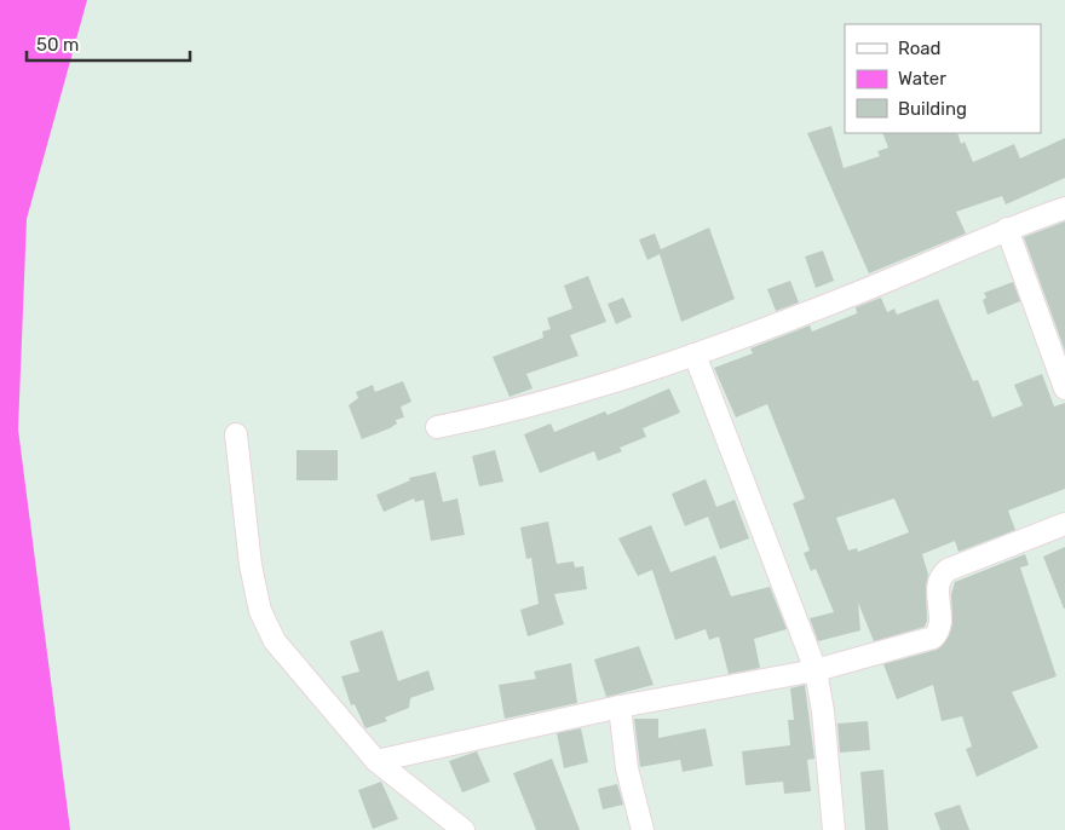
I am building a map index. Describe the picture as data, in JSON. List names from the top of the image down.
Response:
{
  "legend": ["Road", "Water", "Building"],
  "scale_bar": "50 m"
}
